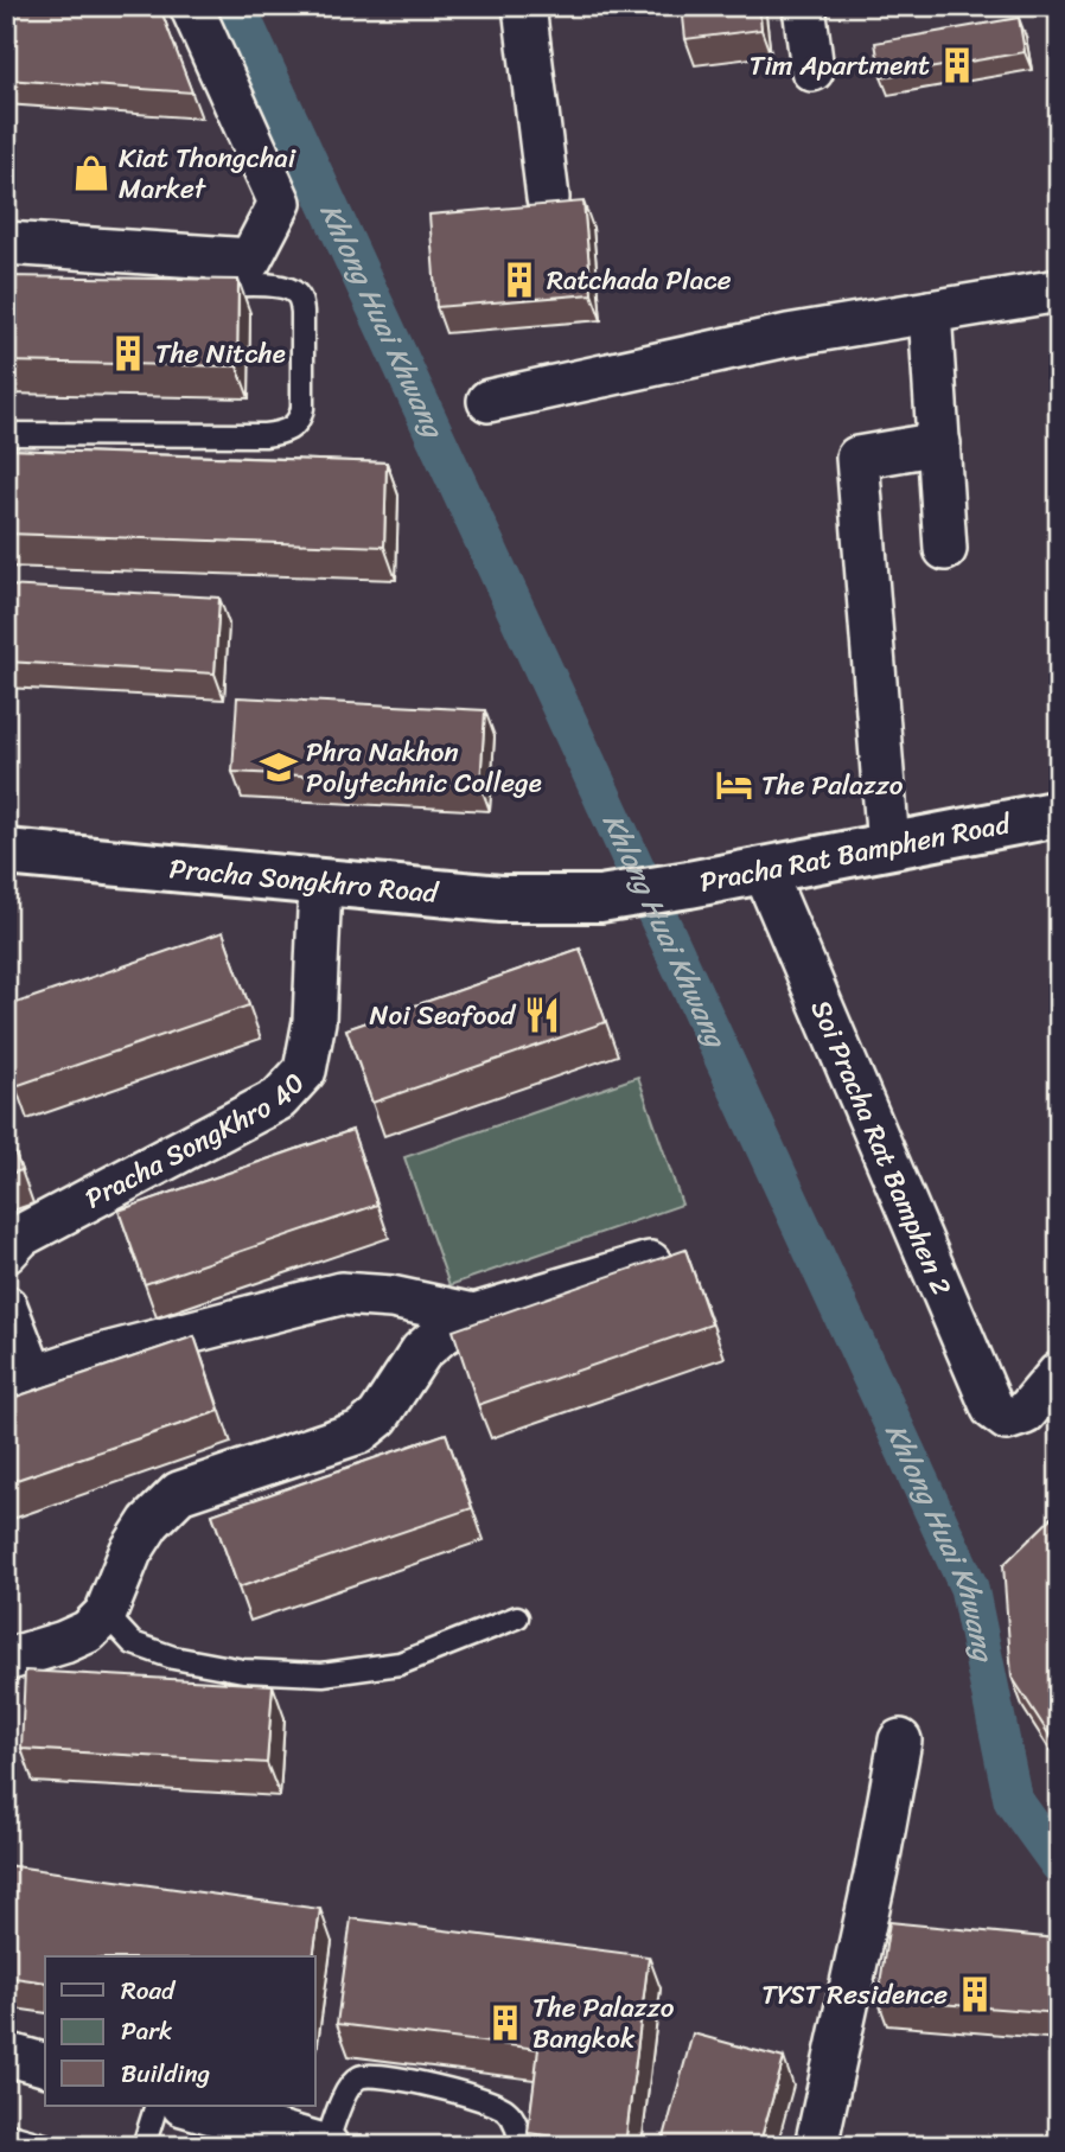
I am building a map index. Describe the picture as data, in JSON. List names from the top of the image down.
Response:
{
  "streets": {
    "main road": ["Pracha Rat Bamphen Road", "Pracha Songkhro Road"],
    "street": ["Pracha SongKhro 40", "Soi Pracha Rat Bamphen 2"]
  },
  "crossings": [
    ["Pracha Rat Bamphen Road", "Pracha Songkhro Road"],
    ["Pracha Rat Bamphen Road", "Soi Pracha Rat Bamphen 2"],
    ["Pracha Songkhro Road", "Pracha SongKhro 40"]
  ],
  "water": ["Khlong Huai Khwang"],
  "places": {
    "building": [
      "Tim Apartment",
      "Ratchada Place",
      "The Nitche",
      "TYST Residence",
      "The Palazzo Bangkok"
    ],
    "shop": ["Kiat Thongchai Market"],
    "school or university": ["Phra Nakhon Polytechnic College"],
    "hotel": ["The Palazzo"],
    "restaurant": ["Noi Seafood"]
  },
  "legend": ["Road", "Park", "Building"]
}
